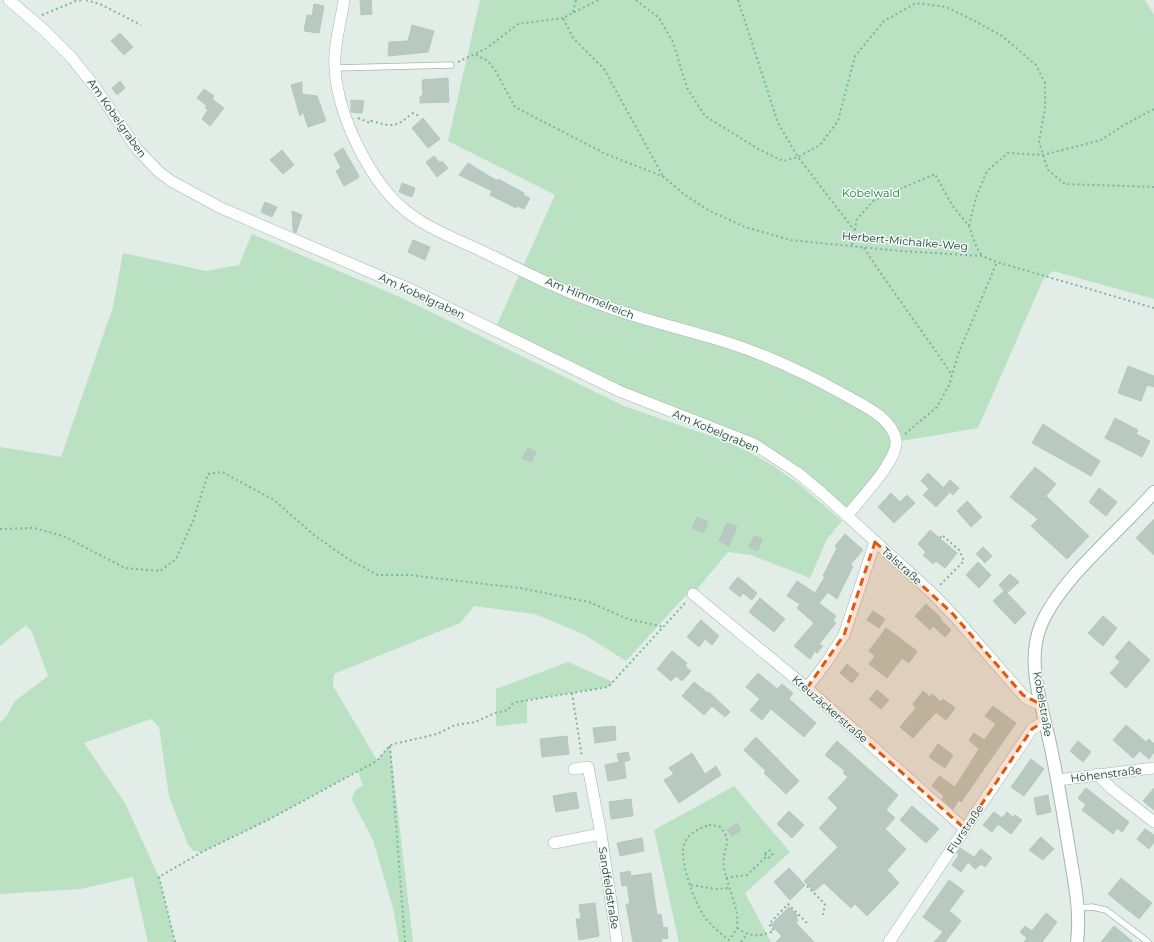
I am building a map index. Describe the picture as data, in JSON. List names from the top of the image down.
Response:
{
  "streets": {
    "street": [
      "Am Kobelgraben",
      "Am Himmelreich",
      "Talstraße",
      "Kobelstraße",
      "Kreuzäckerstraße",
      "Höhenstraße",
      "Flurstraße",
      "Sandfeldstraße"
    ],
    "path": ["Herbert-Michalke-Weg"]
  },
  "crossings": [
    ["Am Kobelgraben", "Talstraße"],
    ["Talstraße", "Kobelstraße"],
    ["Talstraße", "Kreuzäckerstraße"],
    ["Kobelstraße", "Höhenstraße"],
    ["Kobelstraße", "Flurstraße"],
    ["Kreuzäckerstraße", "Flurstraße"]
  ],
  "parks": ["Kobelwald"]
}
